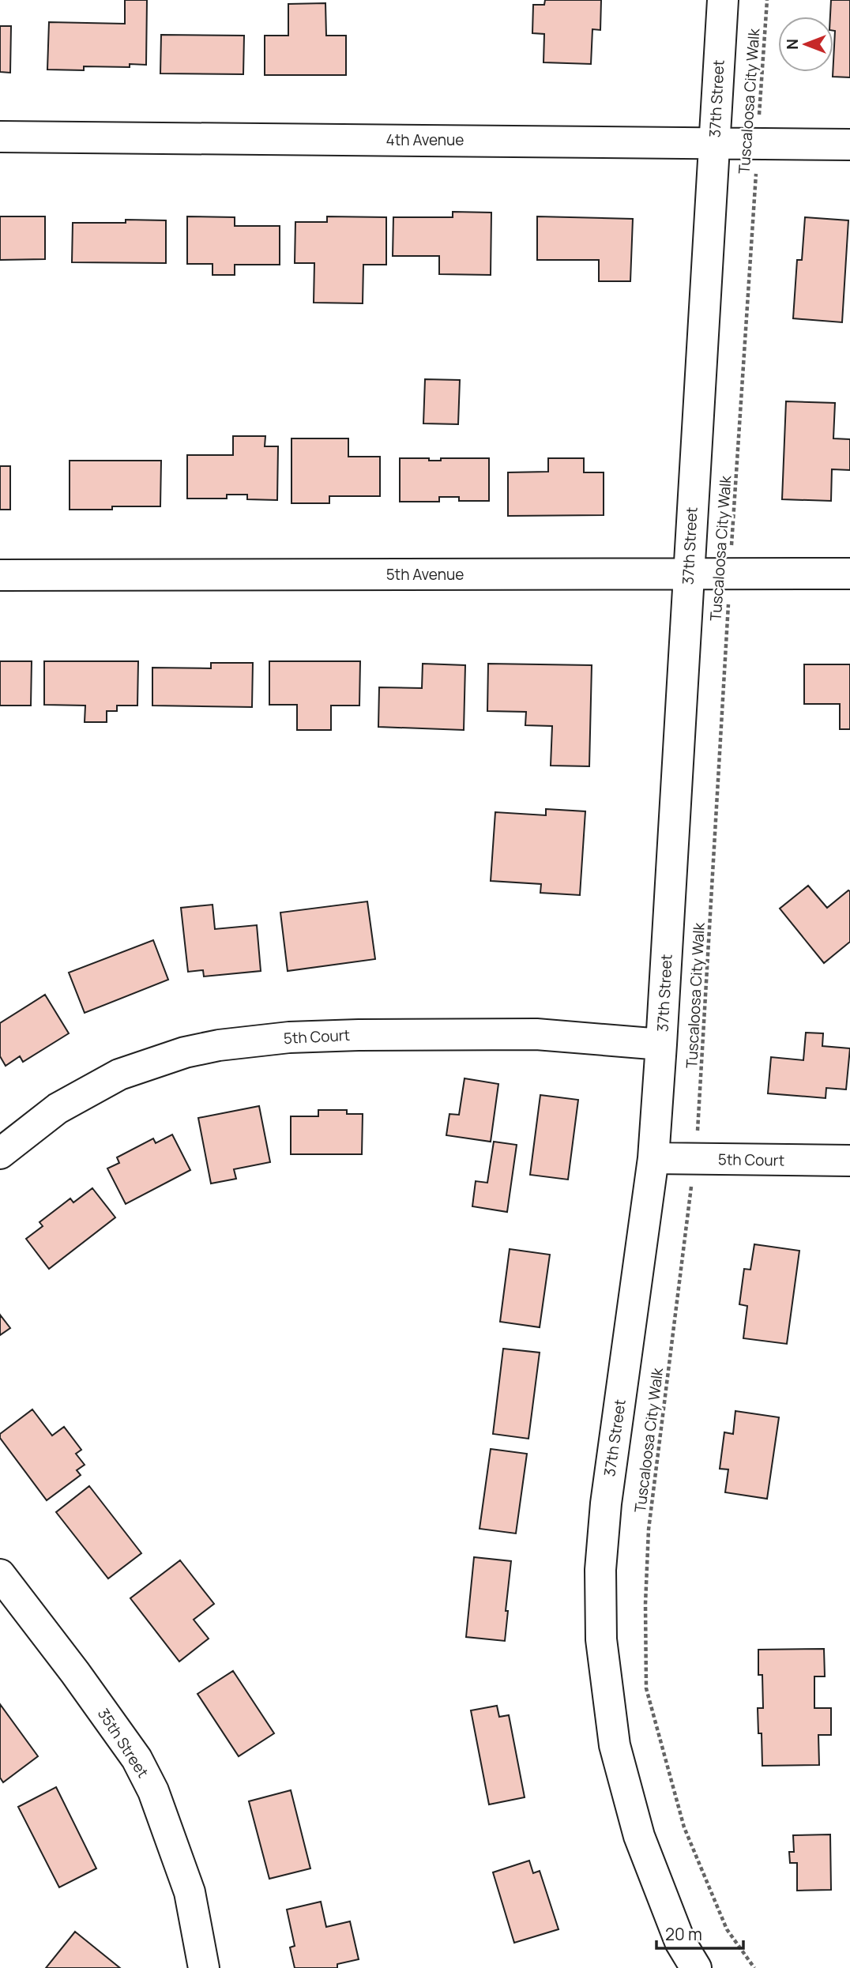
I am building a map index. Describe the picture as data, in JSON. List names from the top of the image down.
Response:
{
  "streets": {
    "street": [
      "37th Street",
      "4th Avenue",
      "5th Avenue",
      "5th Court",
      "35th Street"
    ],
    "path": ["Tuscaloosa City Walk"]
  },
  "crossings": [
    ["37th Street", "4th Avenue"],
    ["37th Street", "5th Avenue"],
    ["37th Street", "5th Court"],
    ["Tuscaloosa City Walk", "4th Avenue"],
    ["Tuscaloosa City Walk", "5th Avenue"],
    ["Tuscaloosa City Walk", "5th Court"]
  ],
  "scale_bar": "20 m",
  "north": "left"
}
